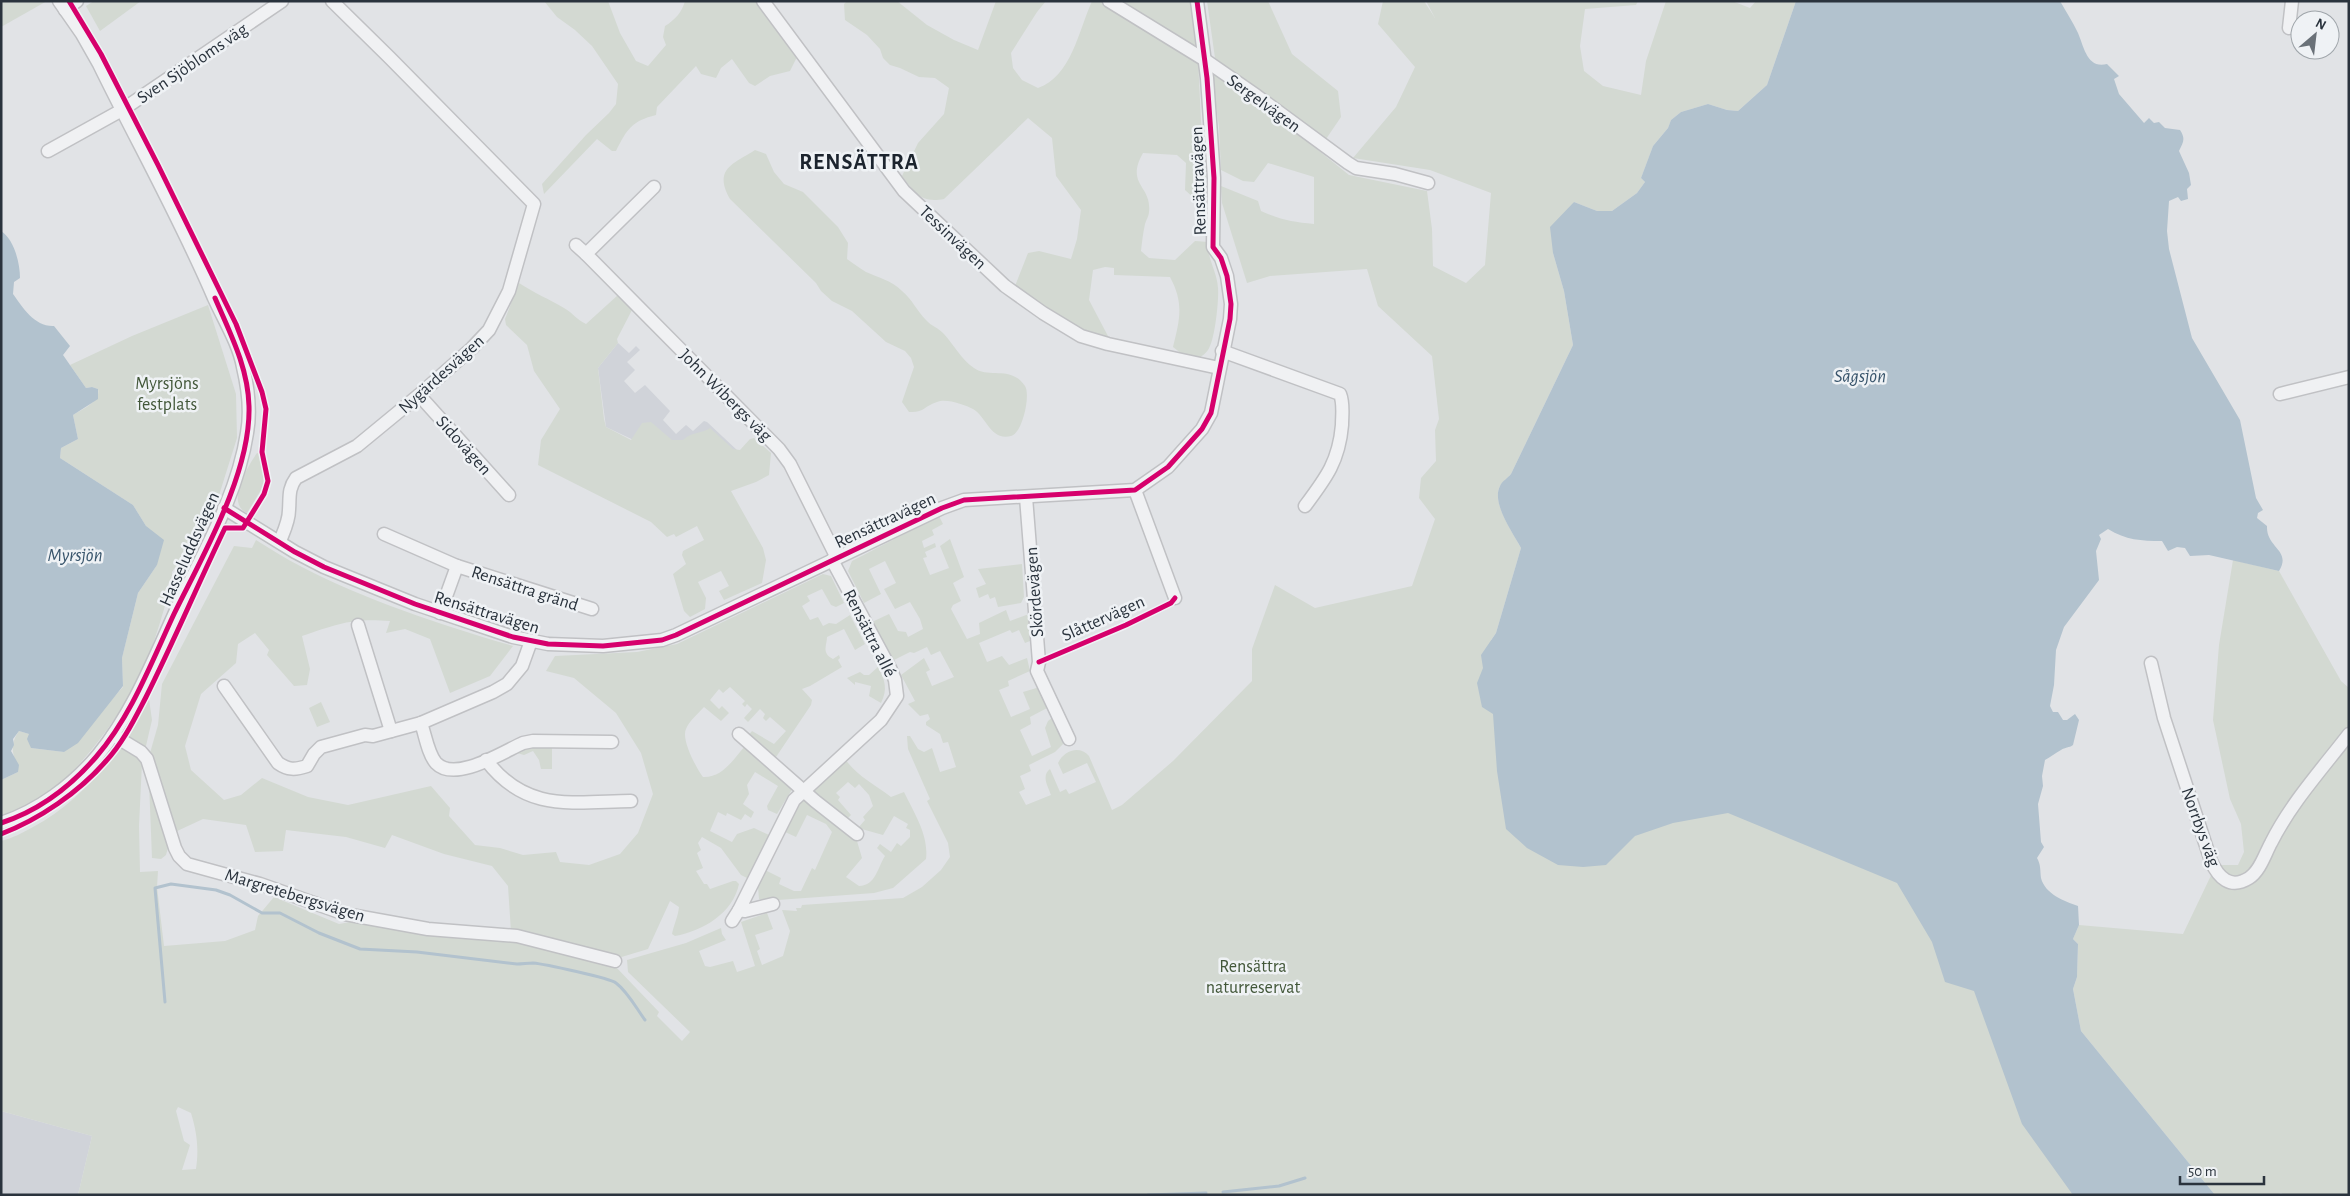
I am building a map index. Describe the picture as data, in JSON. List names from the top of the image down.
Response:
{
  "streets": {
    "street": [
      "Sven Sjöbloms väg",
      "Sergelvägen",
      "Rensättravägen",
      "Tessinvägen",
      "Nygärdesvägen",
      "John Wibergs väg",
      "Sidovägen",
      "Hasseluddsvägen",
      "Rensättra gränd",
      "Skördevägen",
      "Rensättra allé",
      "Norrbys väg",
      "Margretebergsvägen"
    ],
    "cycle path": ["Slåttervägen"]
  },
  "crossings": [
    ["Sven Sjöbloms väg", "Hasseluddsvägen"],
    ["Sergelvägen", "Rensättravägen"],
    ["Rensättravägen", "Tessinvägen"],
    ["Rensättravägen", "Nygärdesvägen"],
    ["Rensättravägen", "John Wibergs väg"],
    ["Rensättravägen", "Hasseluddsvägen"],
    ["Rensättravägen", "Rensättra gränd"],
    ["Rensättravägen", "Skördevägen"],
    ["Rensättravägen", "Rensättra allé"],
    ["Nygärdesvägen", "Sidovägen"],
    ["John Wibergs väg", "Rensättra allé"],
    ["Hasseluddsvägen", "Margretebergsvägen"]
  ],
  "districts": ["RENSÄTTRA"],
  "water": ["Sågsjön", "Myrsjön"],
  "parks": ["Myrsjöns festplats", "Rensättra naturreservat"],
  "scale_bar": "50 m",
  "north": "top right"
}
